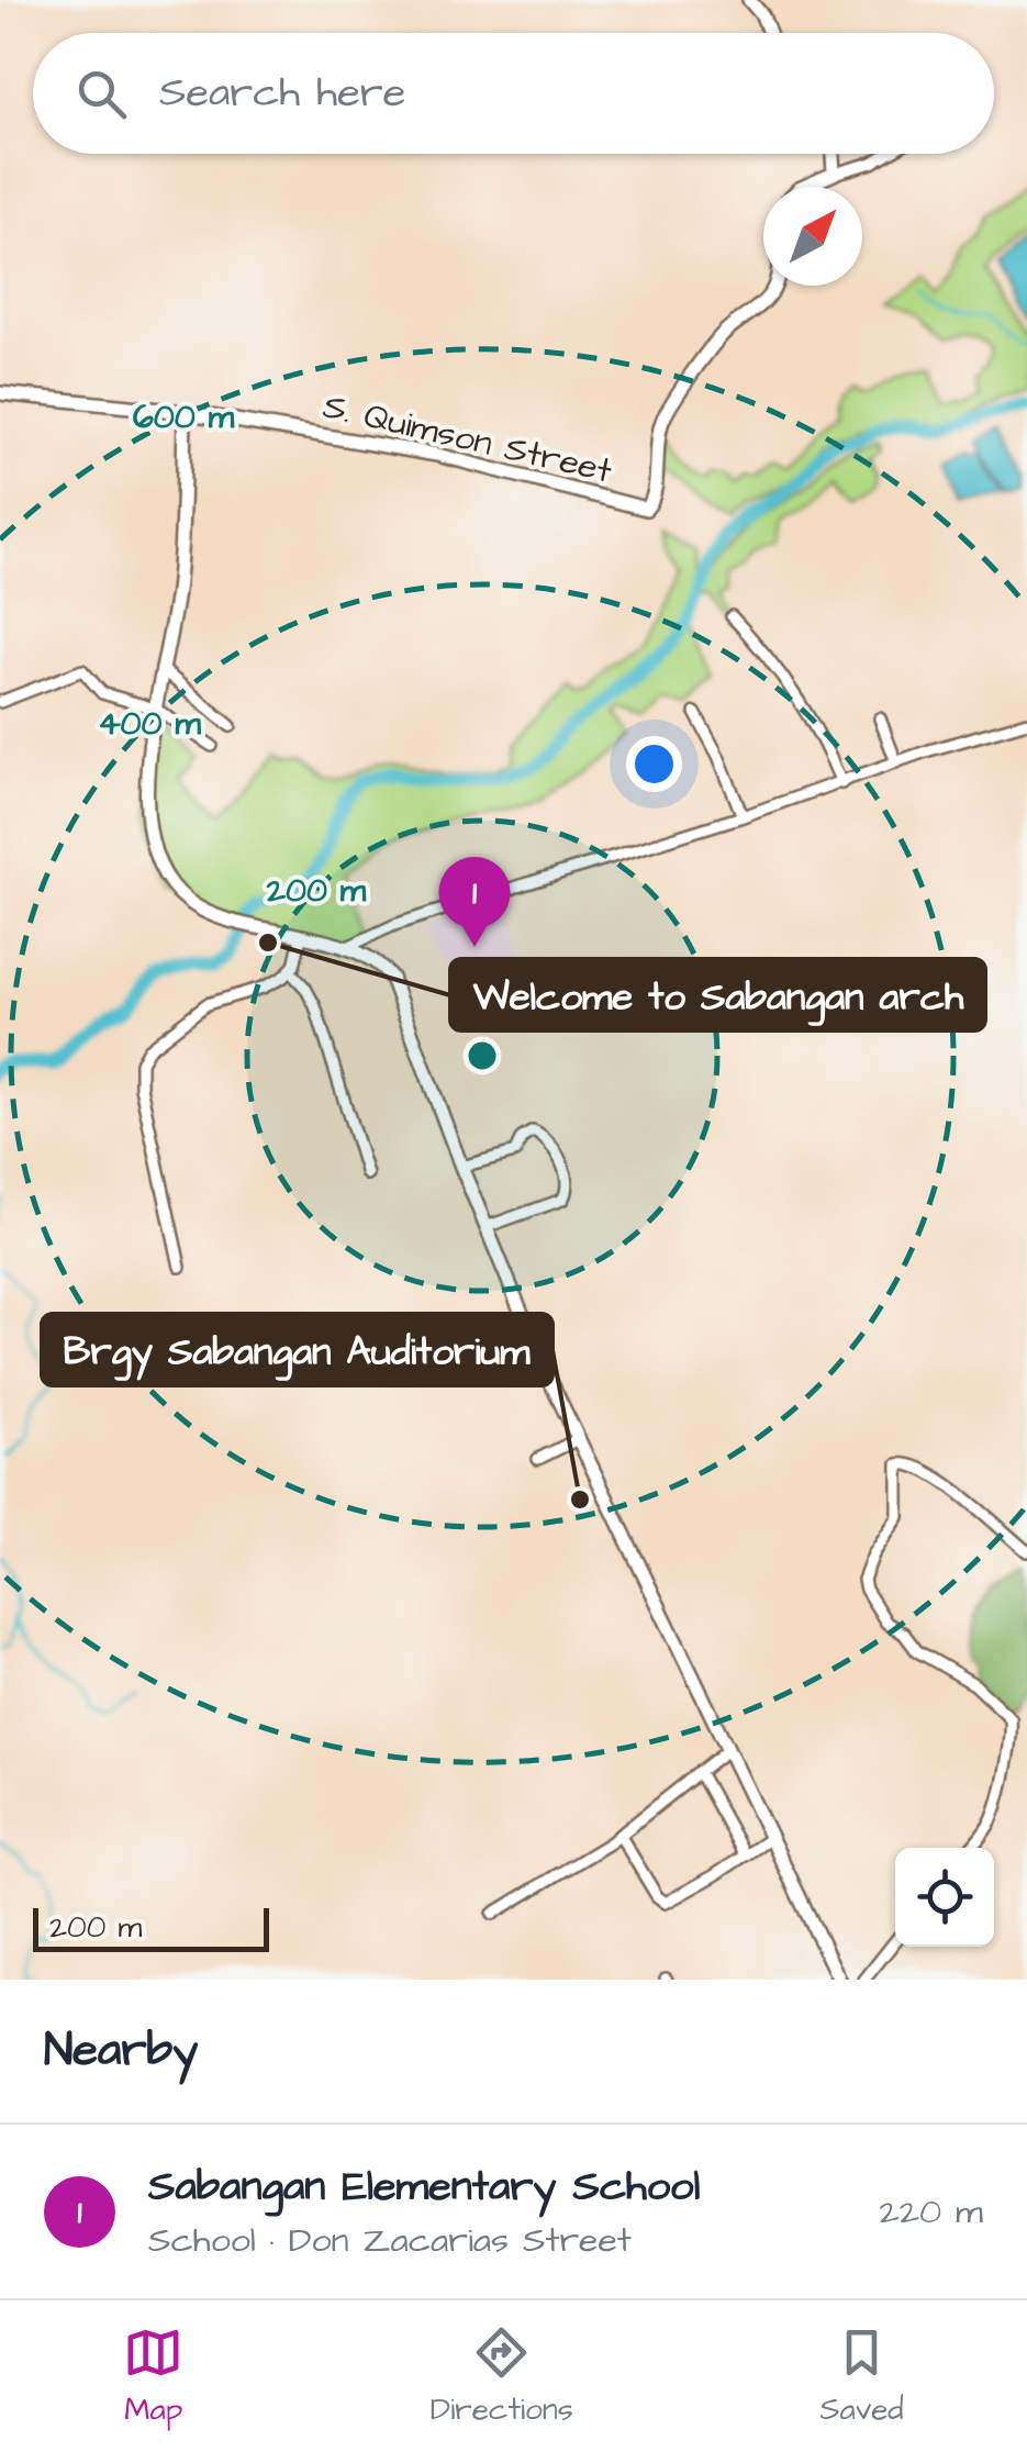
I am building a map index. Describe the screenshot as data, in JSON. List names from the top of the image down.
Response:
{
  "streets": {
    "street": ["S. Quimson Street"]
  },
  "places": ["Welcome to Sabangan arch", "Brgy Sabangan Auditorium"],
  "scale_bar": "200 m",
  "north": "top right",
  "page": {
    "search": "Search here",
    "pins": "1",
    "scale": "200 m",
    "heading": "Nearby",
    "list": [
      {
        "mark": "1",
        "name": "Sabangan Elementary School",
        "note": "School · Don Zacarias Street",
        "value": "220 m"
      }
    ],
    "nav": ["Map", "Directions", "Saved"]
  },
  "rings": ["600 m", "400 m", "200 m"]
}
